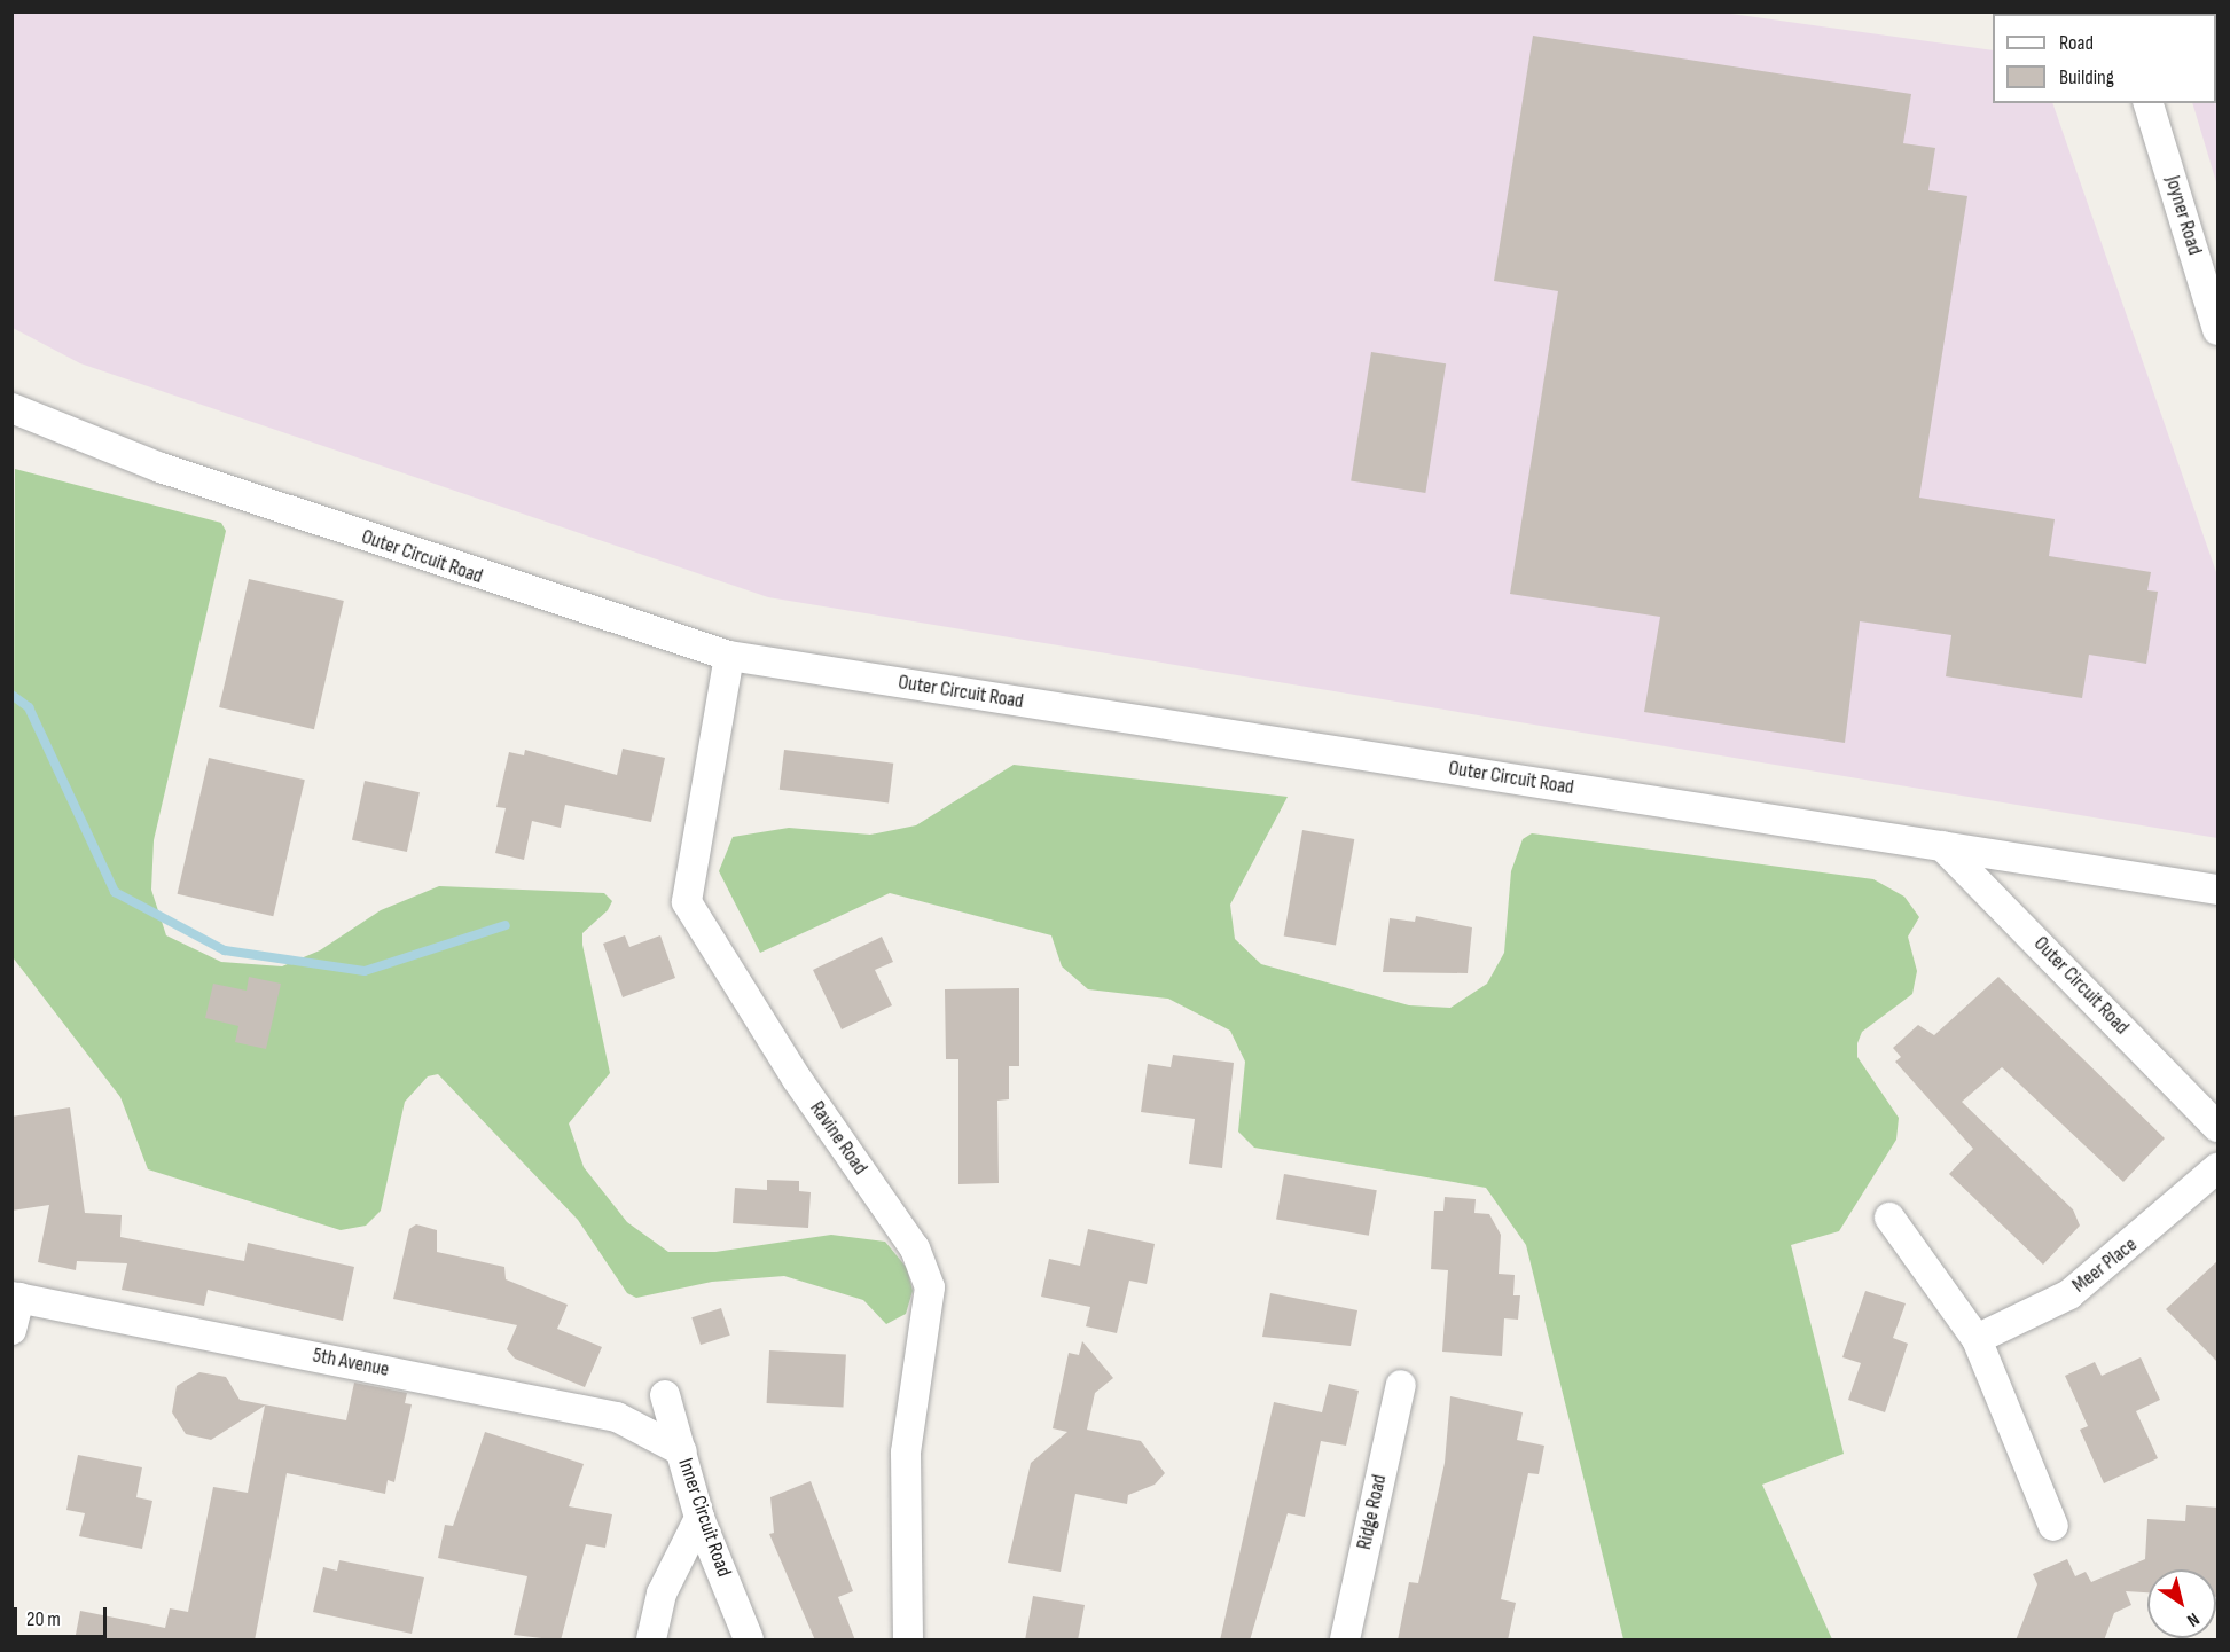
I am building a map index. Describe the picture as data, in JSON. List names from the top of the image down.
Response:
{
  "streets": {
    "street": [
      "Joyner Road",
      "Outer Circuit Road",
      "Ravine Road",
      "Meer Place",
      "5th Avenue",
      "Ridge Road",
      "Inner Circuit Road"
    ]
  },
  "crossings": [
    ["Outer Circuit Road", "Ravine Road"],
    ["5th Avenue", "Inner Circuit Road"]
  ],
  "legend": ["Road", "Building"],
  "scale_bar": "20 m",
  "north": "bottom right"
}
